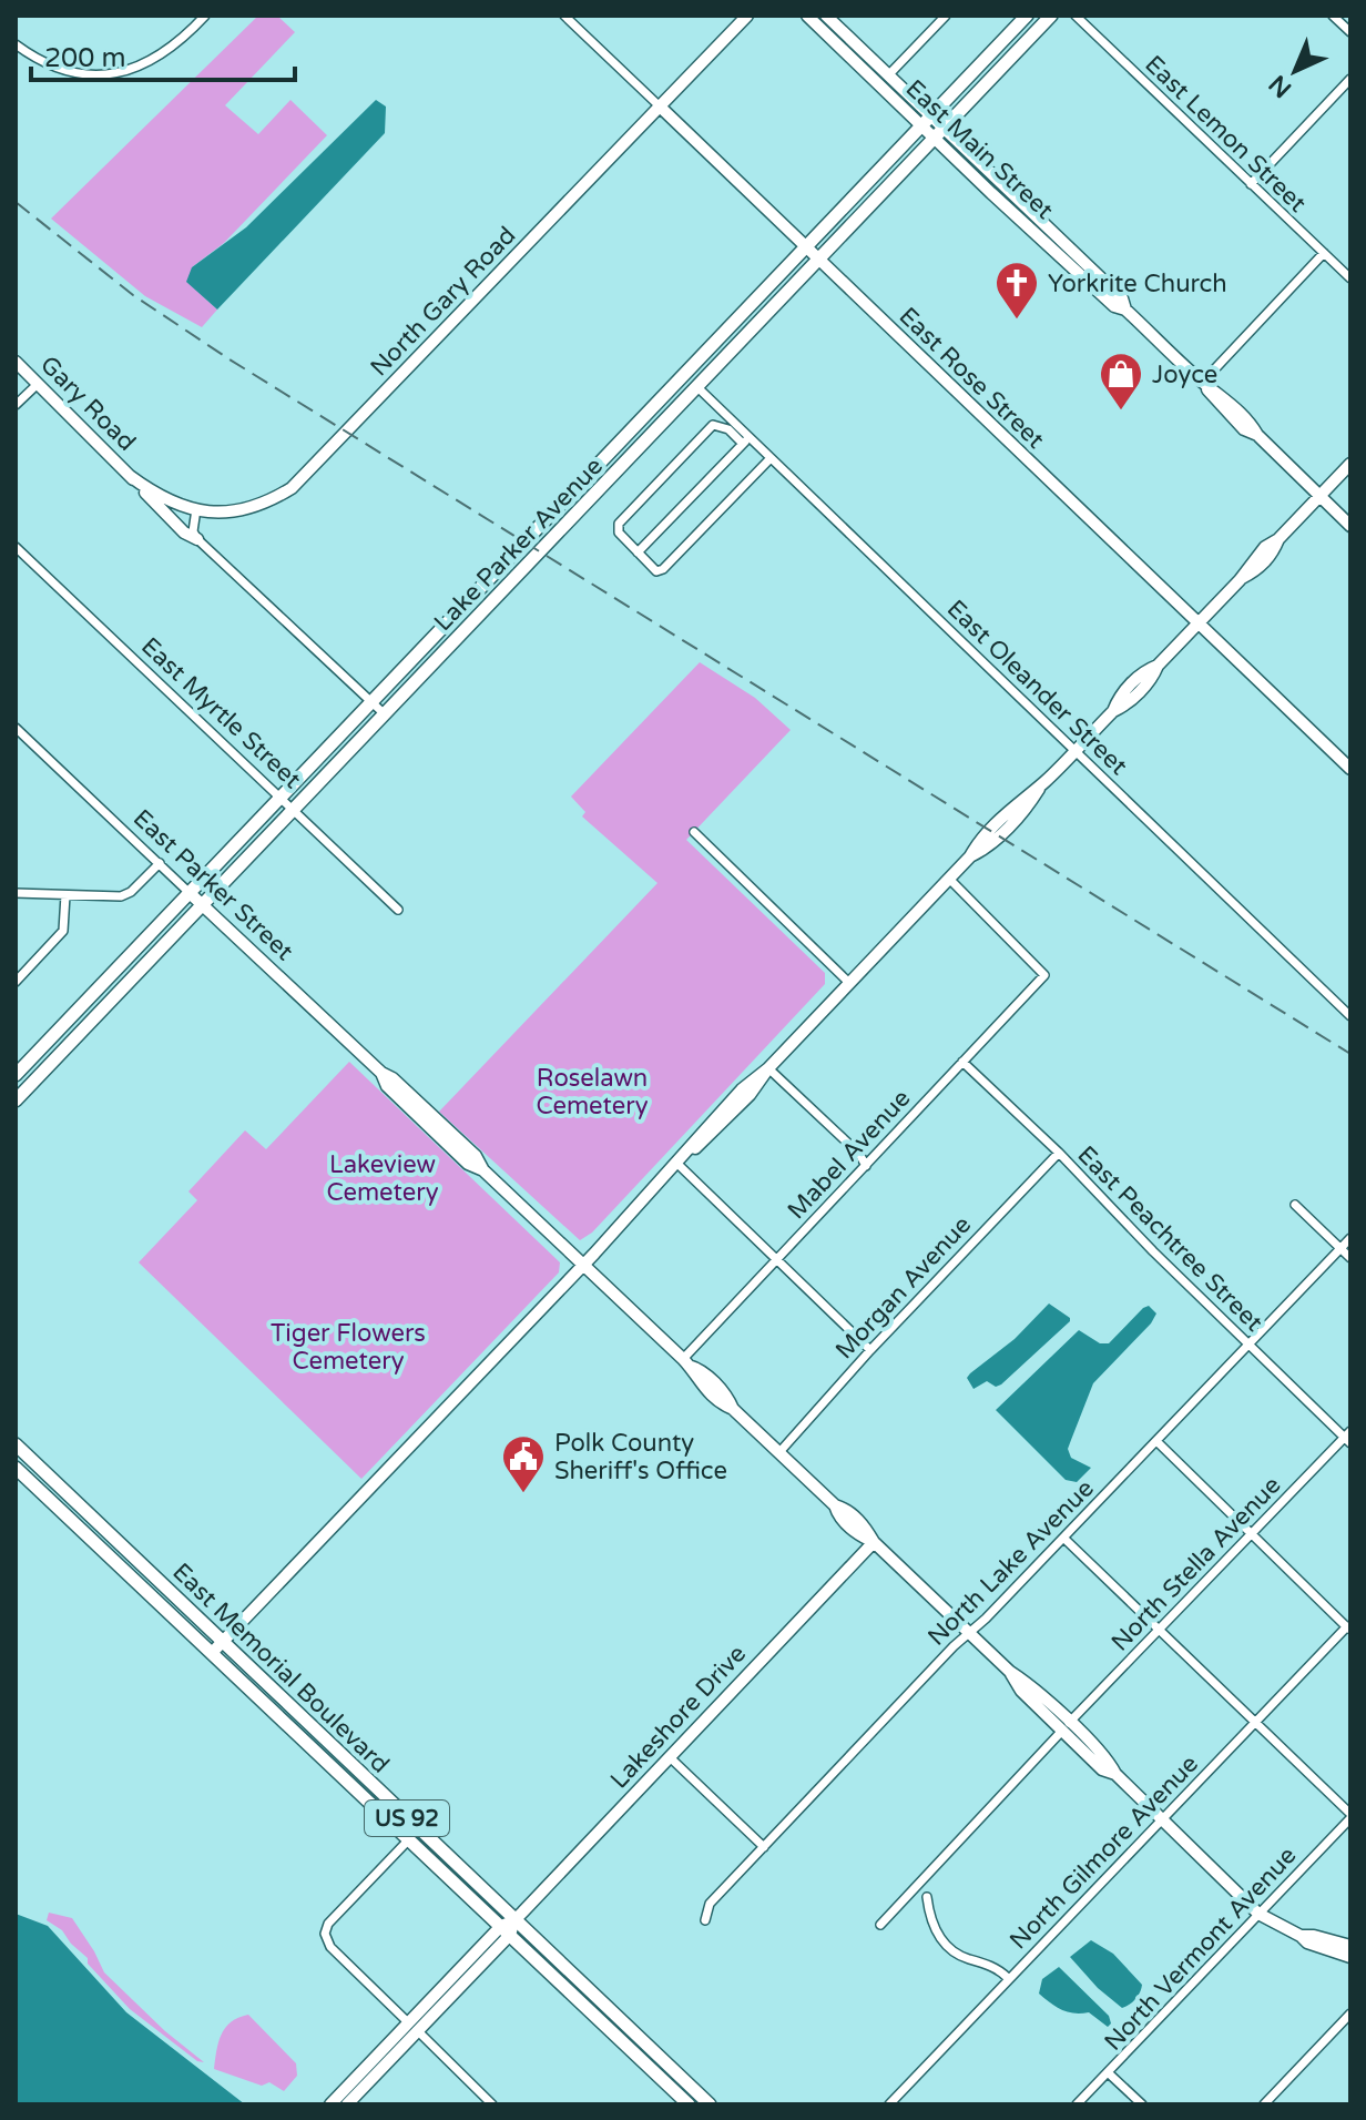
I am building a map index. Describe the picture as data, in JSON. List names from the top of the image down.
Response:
{
  "streets": {
    "main road": ["Lake Parker Avenue", "East Memorial Boulevard", "US 92"],
    "street": [
      "East Lemon Street",
      "East Main Street",
      "North Gary Road",
      "East Rose Street",
      "Gary Road",
      "East Oleander Street",
      "East Myrtle Street",
      "East Parker Street",
      "Mabel Avenue",
      "East Peachtree Street",
      "Morgan Avenue",
      "North Lake Avenue",
      "North Stella Avenue",
      "Lakeshore Drive",
      "North Gilmore Avenue",
      "North Vermont Avenue"
    ]
  },
  "crossings": [
    ["East Main Street", "Lake Parker Avenue"],
    ["North Gary Road", "East Rose Street"],
    ["North Gary Road", "Gary Road"],
    ["East Rose Street", "Lake Parker Avenue"],
    ["Lake Parker Avenue", "East Oleander Street"],
    ["Lake Parker Avenue", "East Myrtle Street"],
    ["Lake Parker Avenue", "East Parker Street"],
    ["East Parker Street", "Mabel Avenue"],
    ["East Parker Street", "Morgan Avenue"],
    ["East Parker Street", "North Lake Avenue"],
    ["East Parker Street", "North Stella Avenue"],
    ["East Parker Street", "Lakeshore Drive"],
    ["East Parker Street", "North Gilmore Avenue"],
    ["East Parker Street", "North Vermont Avenue"],
    ["Mabel Avenue", "East Peachtree Street"],
    ["East Peachtree Street", "Morgan Avenue"],
    ["East Peachtree Street", "North Lake Avenue"],
    ["East Peachtree Street", "North Stella Avenue"],
    ["East Memorial Boulevard", "Lakeshore Drive"]
  ],
  "parks": ["Roselawn Cemetery", "Lakeview Cemetery", "Tiger Flowers Cemetery"],
  "places": {
    "church": ["Yorkrite Church"],
    "shop": ["Joyce"],
    "public building": ["Polk County Sheriff's Office"]
  },
  "scale_bar": "200 m",
  "north": "bottom left"
}
